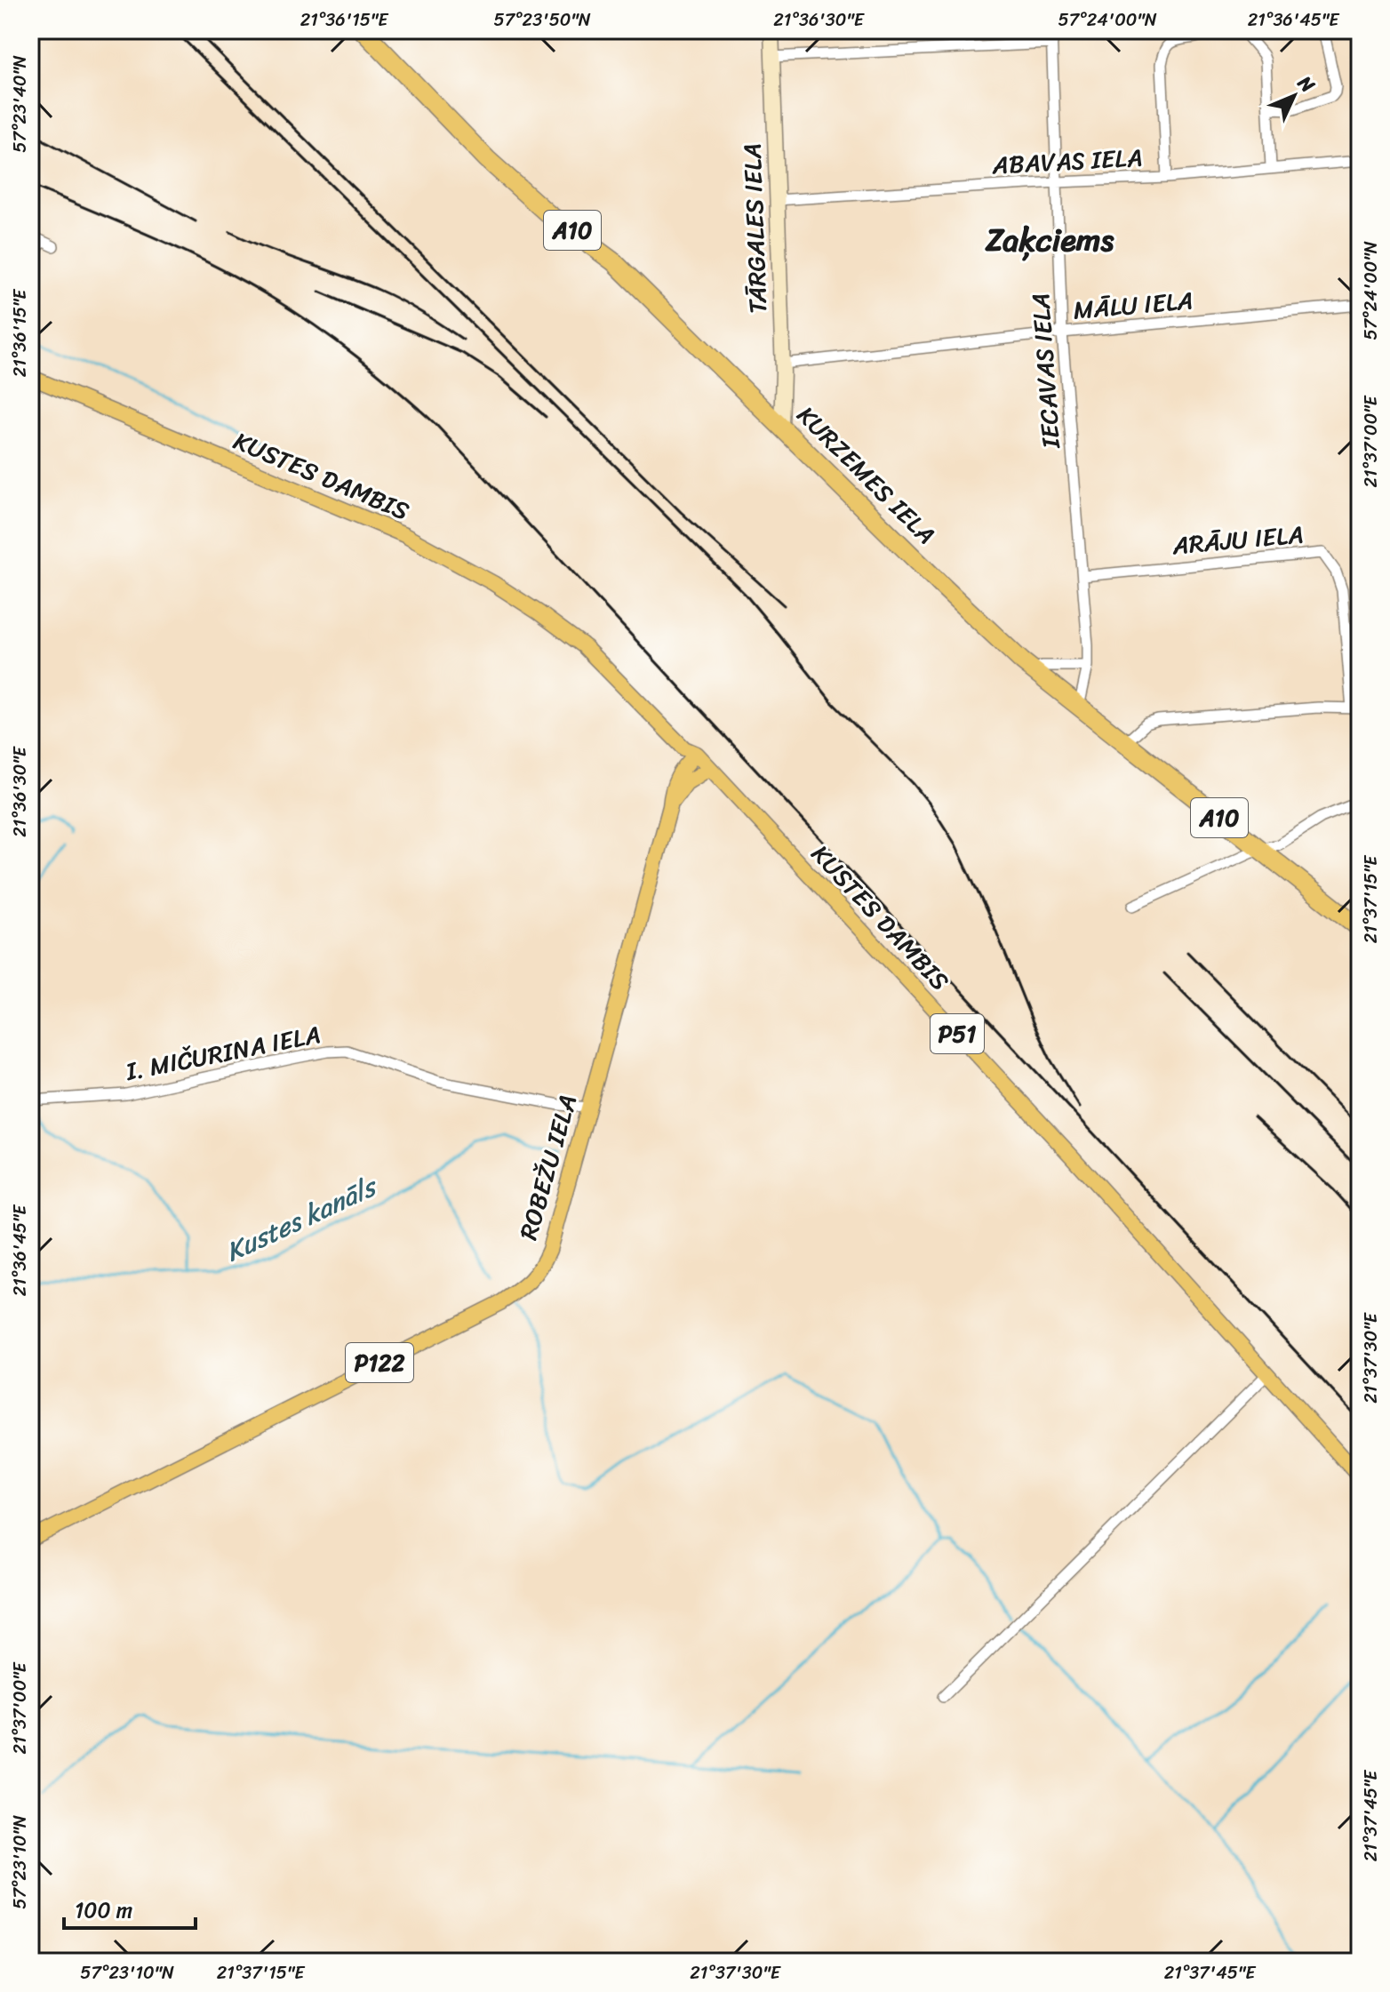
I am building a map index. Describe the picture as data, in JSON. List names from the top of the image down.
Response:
{
  "streets": {
    "highway": ["A10", "KURZEMES IELA"],
    "main road": [
      "KUSTES DAMBIS",
      "P51",
      "ROBEŽU IELA",
      "P122"
    ],
    "street": [
      "ABAVAS IELA",
      "TĀRGALES IELA",
      "MĀLU IELA",
      "IECAVAS IELA",
      "ARĀJU IELA",
      "I. MIČURINA IELA"
    ]
  },
  "crossings": [
    ["ABAVAS IELA", "TĀRGALES IELA"],
    ["ABAVAS IELA", "IECAVAS IELA"],
    ["TĀRGALES IELA", "MĀLU IELA"],
    ["TĀRGALES IELA", "KURZEMES IELA"],
    ["MĀLU IELA", "IECAVAS IELA"],
    ["IECAVAS IELA", "KURZEMES IELA"],
    ["IECAVAS IELA", "ARĀJU IELA"],
    ["KUSTES DAMBIS", "P51"],
    ["KUSTES DAMBIS", "ROBEŽU IELA"],
    ["I. MIČURINA IELA", "ROBEŽU IELA"]
  ],
  "districts": ["Zaķciems"],
  "water": ["Kustes kanāls"],
  "scale_bar": "100 m",
  "north": "top right",
  "coordinates": [
    "21°36'15\"E",
    "57°23'50\"N",
    "21°36'30\"E",
    "57°24'00\"N",
    "21°36'45\"E",
    "57°23'40\"N",
    "21°37'00\"E",
    "21°37'15\"E",
    "21°37'30\"E",
    "21°37'45\"E",
    "57°23'10\"N"
  ]
}
